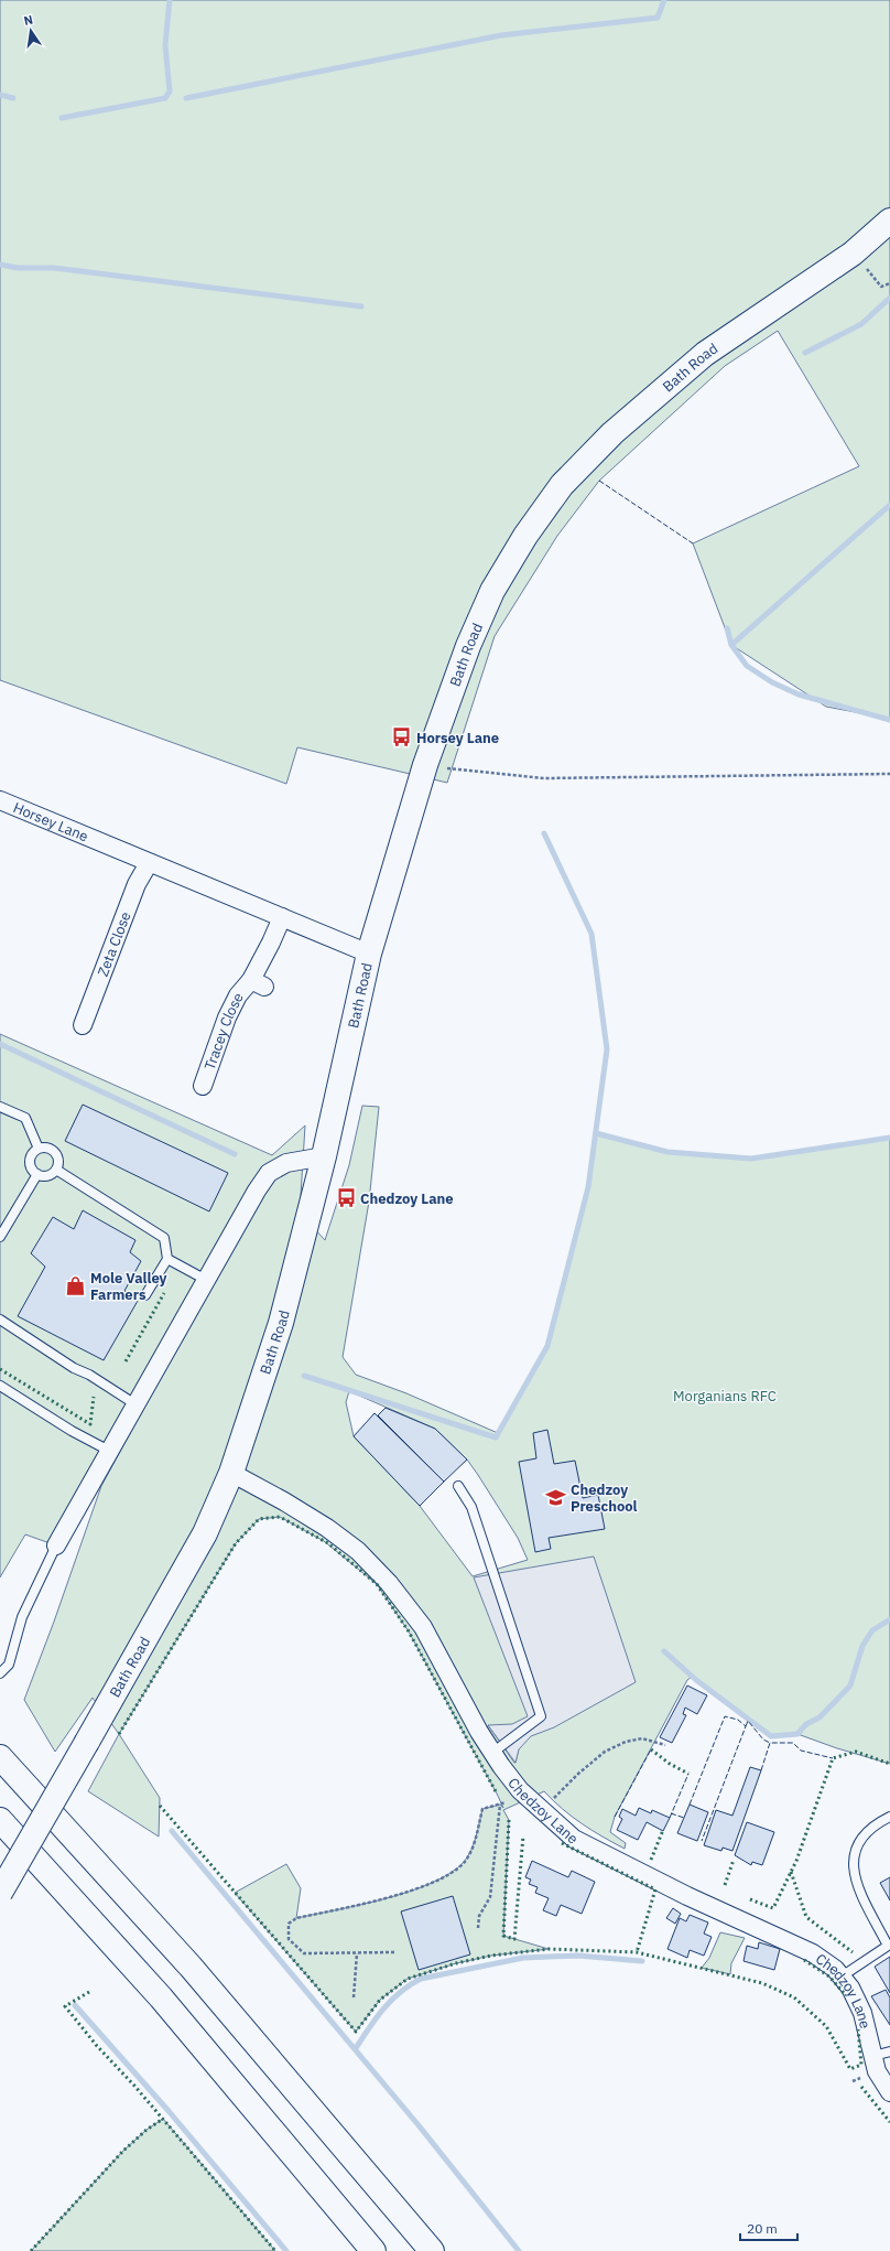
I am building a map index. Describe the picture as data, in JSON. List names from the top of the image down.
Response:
{
  "streets": {
    "main road": ["Bath Road"],
    "street": [
      "Horsey Lane",
      "Zeta Close",
      "Tracey Close",
      "Chedzoy Lane"
    ]
  },
  "crossings": [
    ["Bath Road", "Horsey Lane"],
    ["Bath Road", "Chedzoy Lane"],
    ["Horsey Lane", "Zeta Close"],
    ["Horsey Lane", "Tracey Close"]
  ],
  "parks": ["Morganians RFC"],
  "places": {
    "bus stop": ["Horsey Lane", "Chedzoy Lane"],
    "shop": ["Mole Valley Farmers"],
    "school or university": ["Chedzoy Preschool"]
  },
  "scale_bar": "20 m",
  "north": "top"
}
